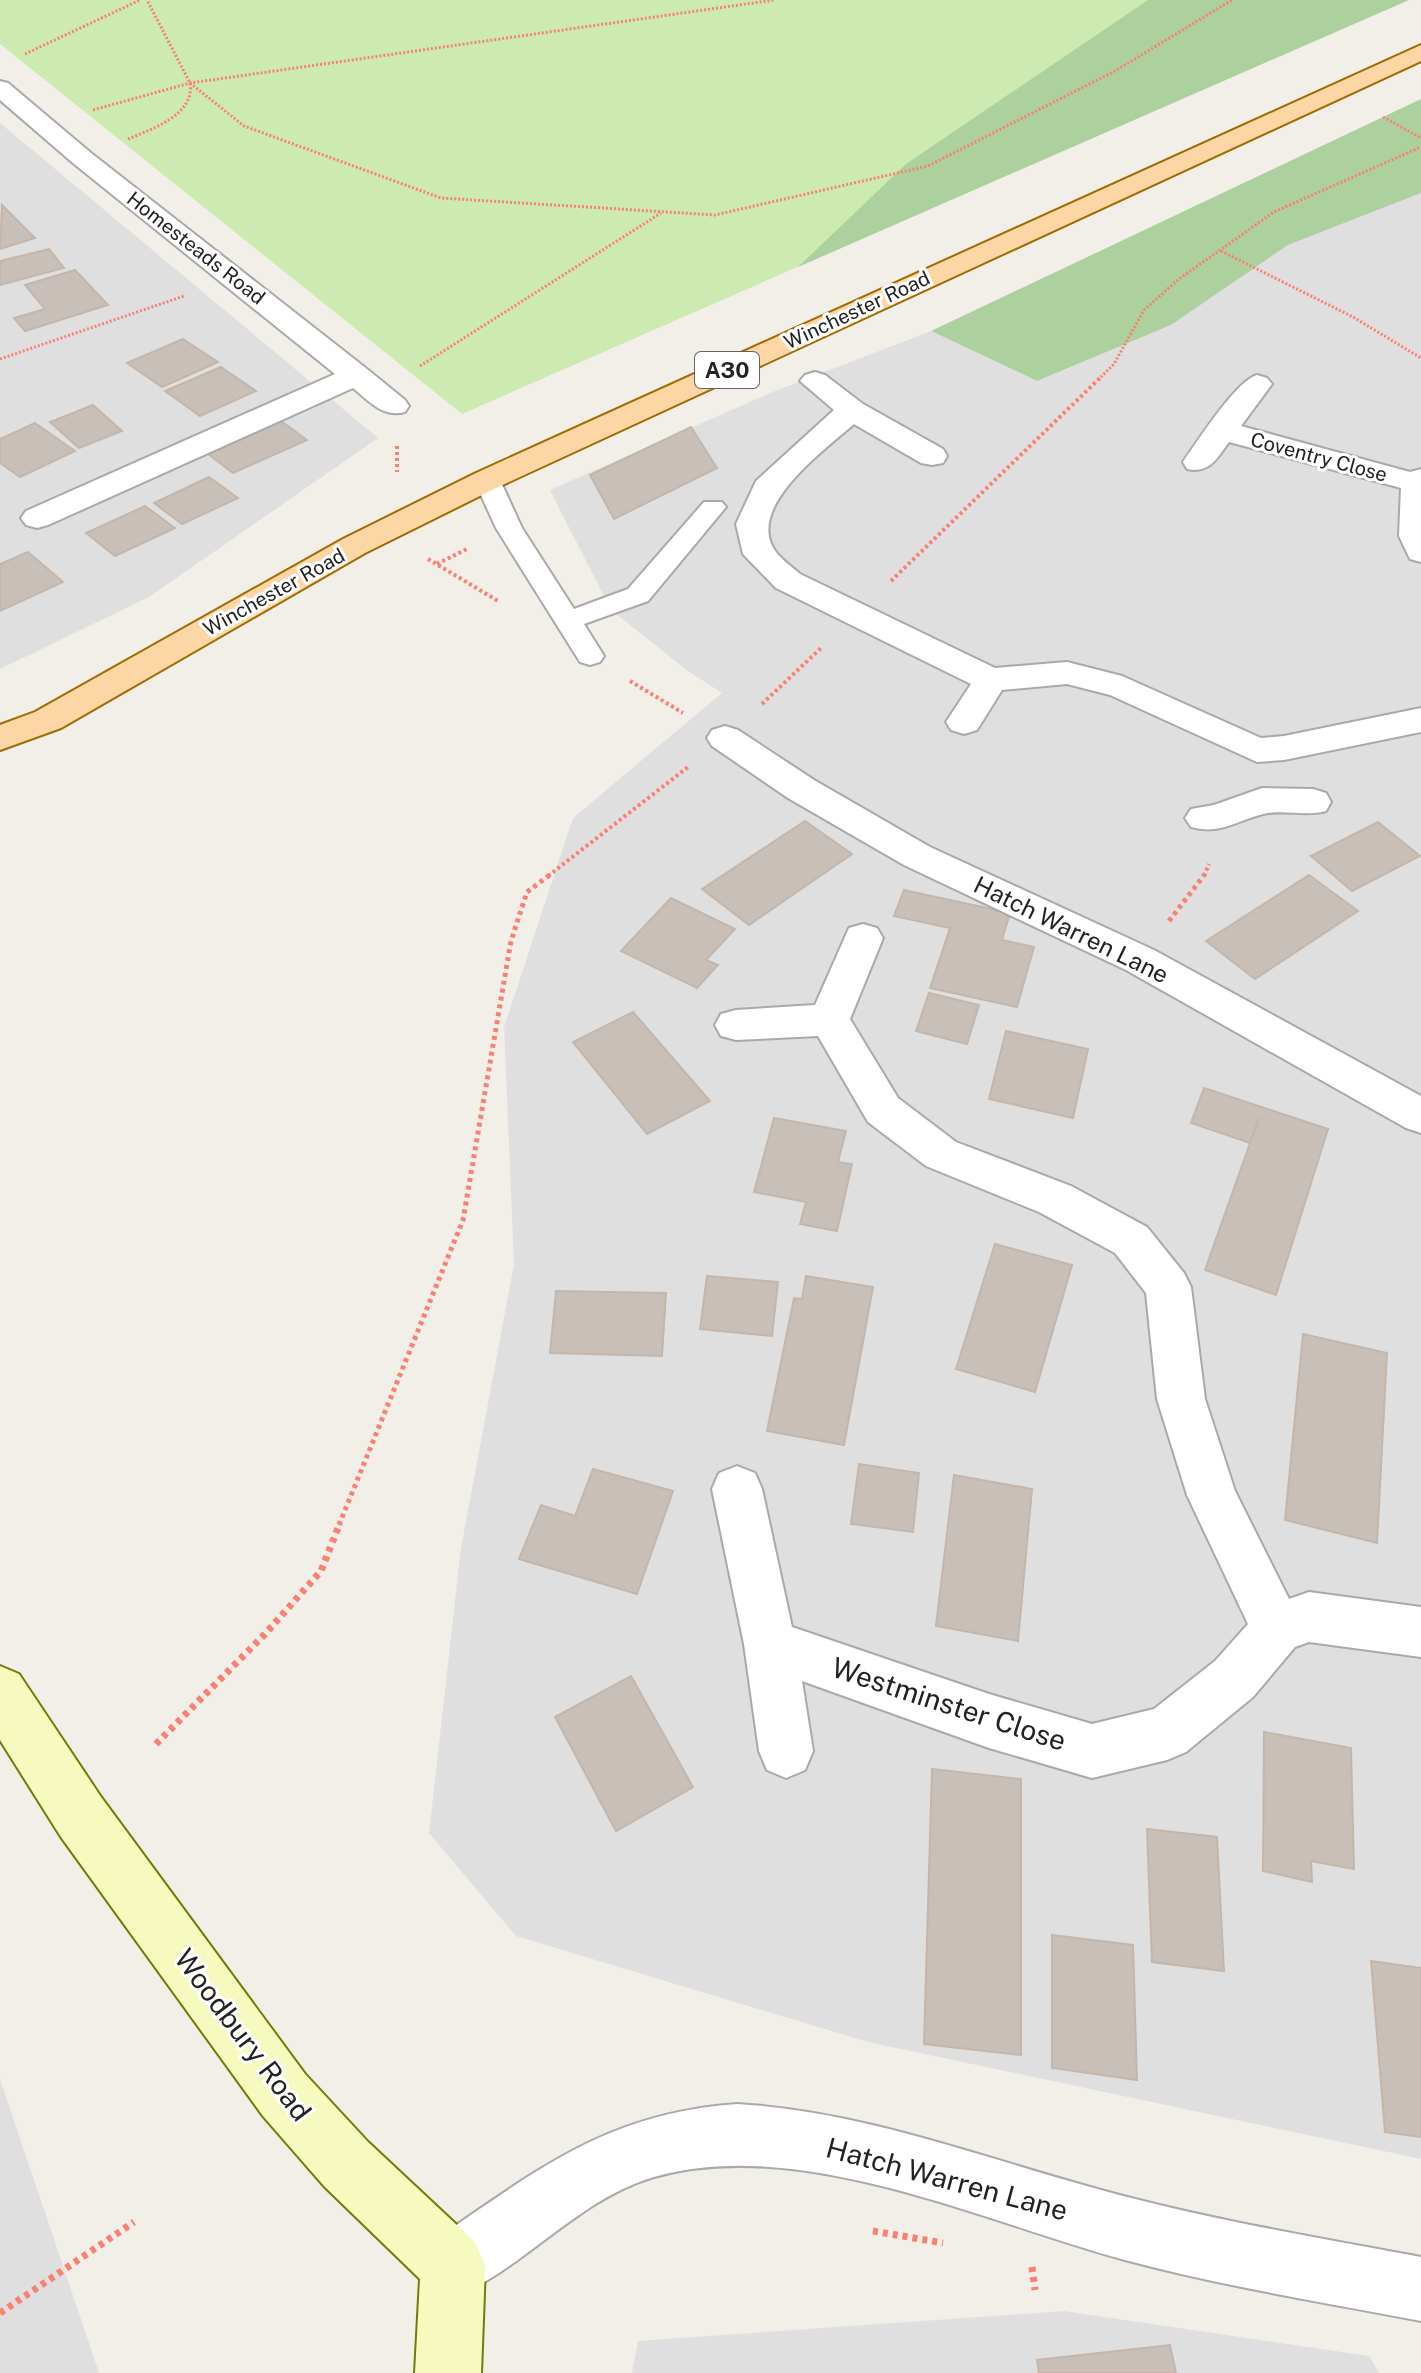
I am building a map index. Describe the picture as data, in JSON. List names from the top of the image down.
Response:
{
  "streets": {
    "main road": ["Winchester Road", "A30"],
    "street": [
      "Homesteads Road",
      "Coventry Close",
      "Hatch Warren Lane",
      "Westminster Close",
      "Woodbury Road"
    ]
  },
  "crossings": [
    ["Hatch Warren Lane", "Woodbury Road"]
  ]
}
